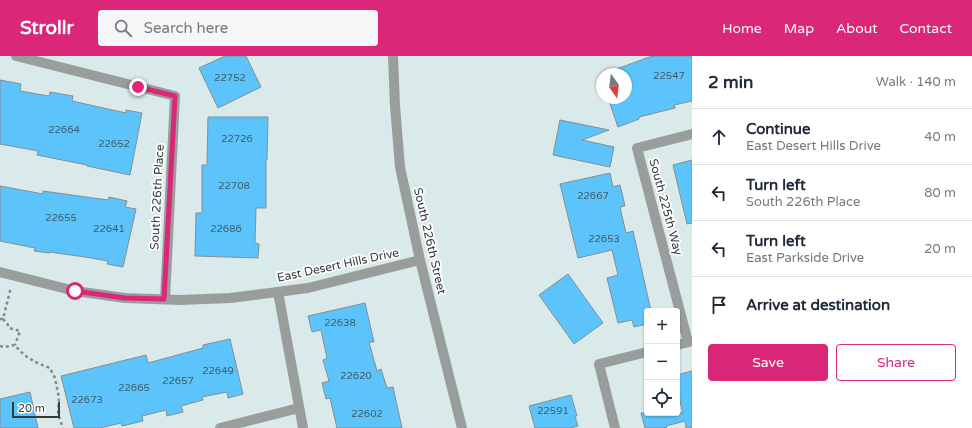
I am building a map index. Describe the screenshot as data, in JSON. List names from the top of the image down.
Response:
{
  "streets": {
    "street": [
      "South 226th Place",
      "South 225th Way",
      "South 226th Street",
      "East Desert Hills Drive"
    ]
  },
  "crossings": [
    ["South 226th Place", "East Desert Hills Drive"],
    ["South 226th Street", "East Desert Hills Drive"]
  ],
  "house_numbers": [
    "22547",
    "22752",
    "22664",
    "22726",
    "22652",
    "22708",
    "22667",
    "22655",
    "22641",
    "22686",
    "22653",
    "22638",
    "22649",
    "22620",
    "22657",
    "22665",
    "22673",
    "22591",
    "22602"
  ],
  "scale_bar": "20 m",
  "north": "bottom",
  "page": {
    "header": "Strollr",
    "search": "Search here",
    "nav": [
      "Home",
      "Map",
      "About",
      "Contact"
    ],
    "heading": ["2 min", "Walk · 140 m"],
    "list": [
      ["Continue", "East Desert Hills Drive", "40 m"],
      ["Turn left", "South 226th Place", "80 m"],
      ["Turn left", "East Parkside Drive", "20 m"],
      "Arrive at destination"
    ],
    "map_buttons": ["+", "−"],
    "buttons": ["Save", "Share"],
    "scale": "20 m"
  }
}
